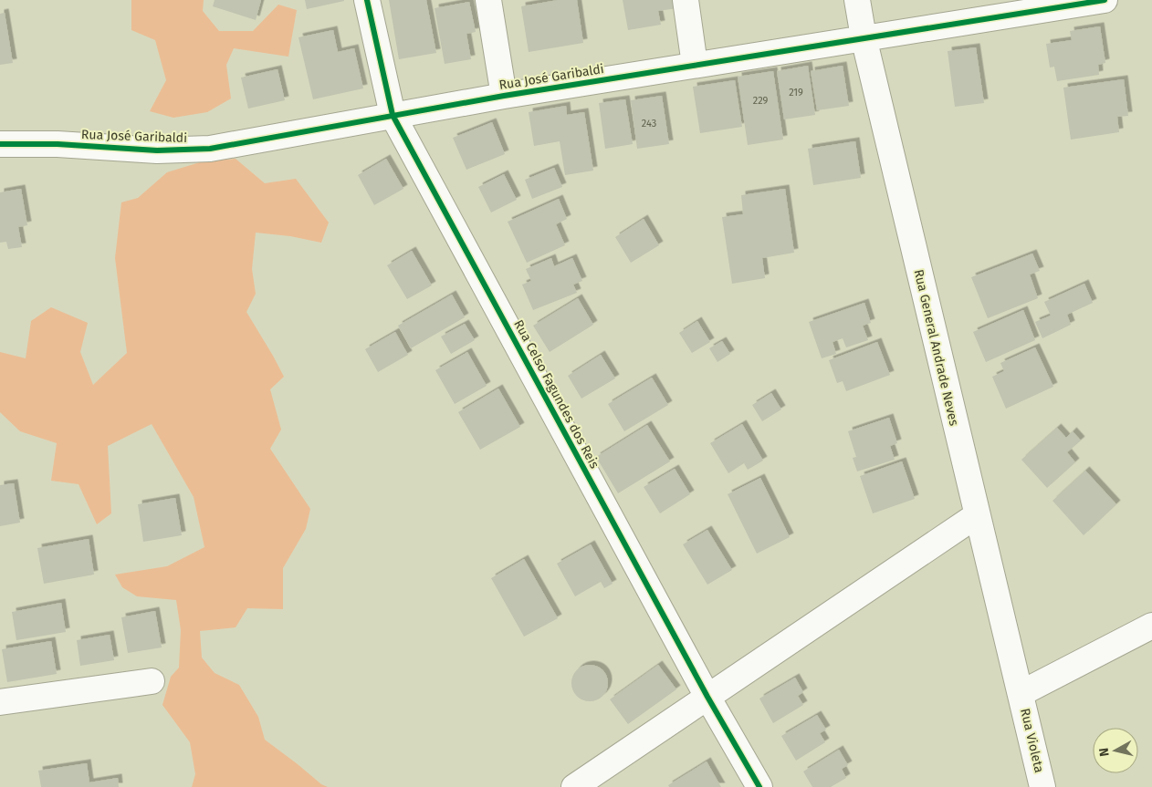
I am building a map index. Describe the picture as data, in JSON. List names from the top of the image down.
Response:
{
  "streets": {
    "street": [
      "Rua José Garibaldi",
      "Rua General Andrade Neves",
      "Rua Celso Fagundes dos Reis",
      "Rua Violeta"
    ]
  },
  "crossings": [
    ["Rua José Garibaldi", "Rua General Andrade Neves"],
    ["Rua José Garibaldi", "Rua Celso Fagundes dos Reis"],
    ["Rua General Andrade Neves", "Rua Violeta"]
  ],
  "house_numbers": ["219", "229", "243"],
  "north": "left"
}
